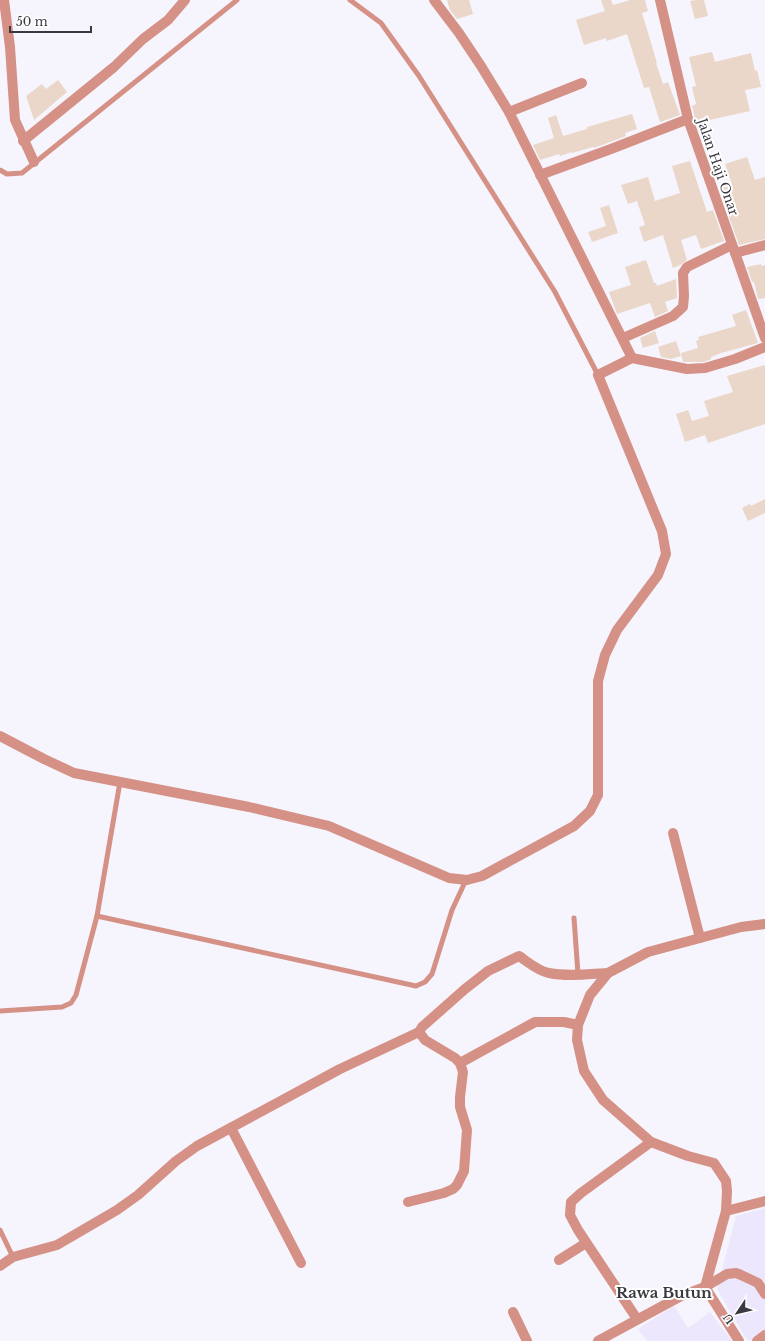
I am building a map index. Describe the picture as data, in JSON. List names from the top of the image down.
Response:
{
  "streets": {
    "street": ["Jalan Haji Onar"]
  },
  "districts": ["Rawa Butun"],
  "scale_bar": "50 m",
  "north": "bottom left"
}
